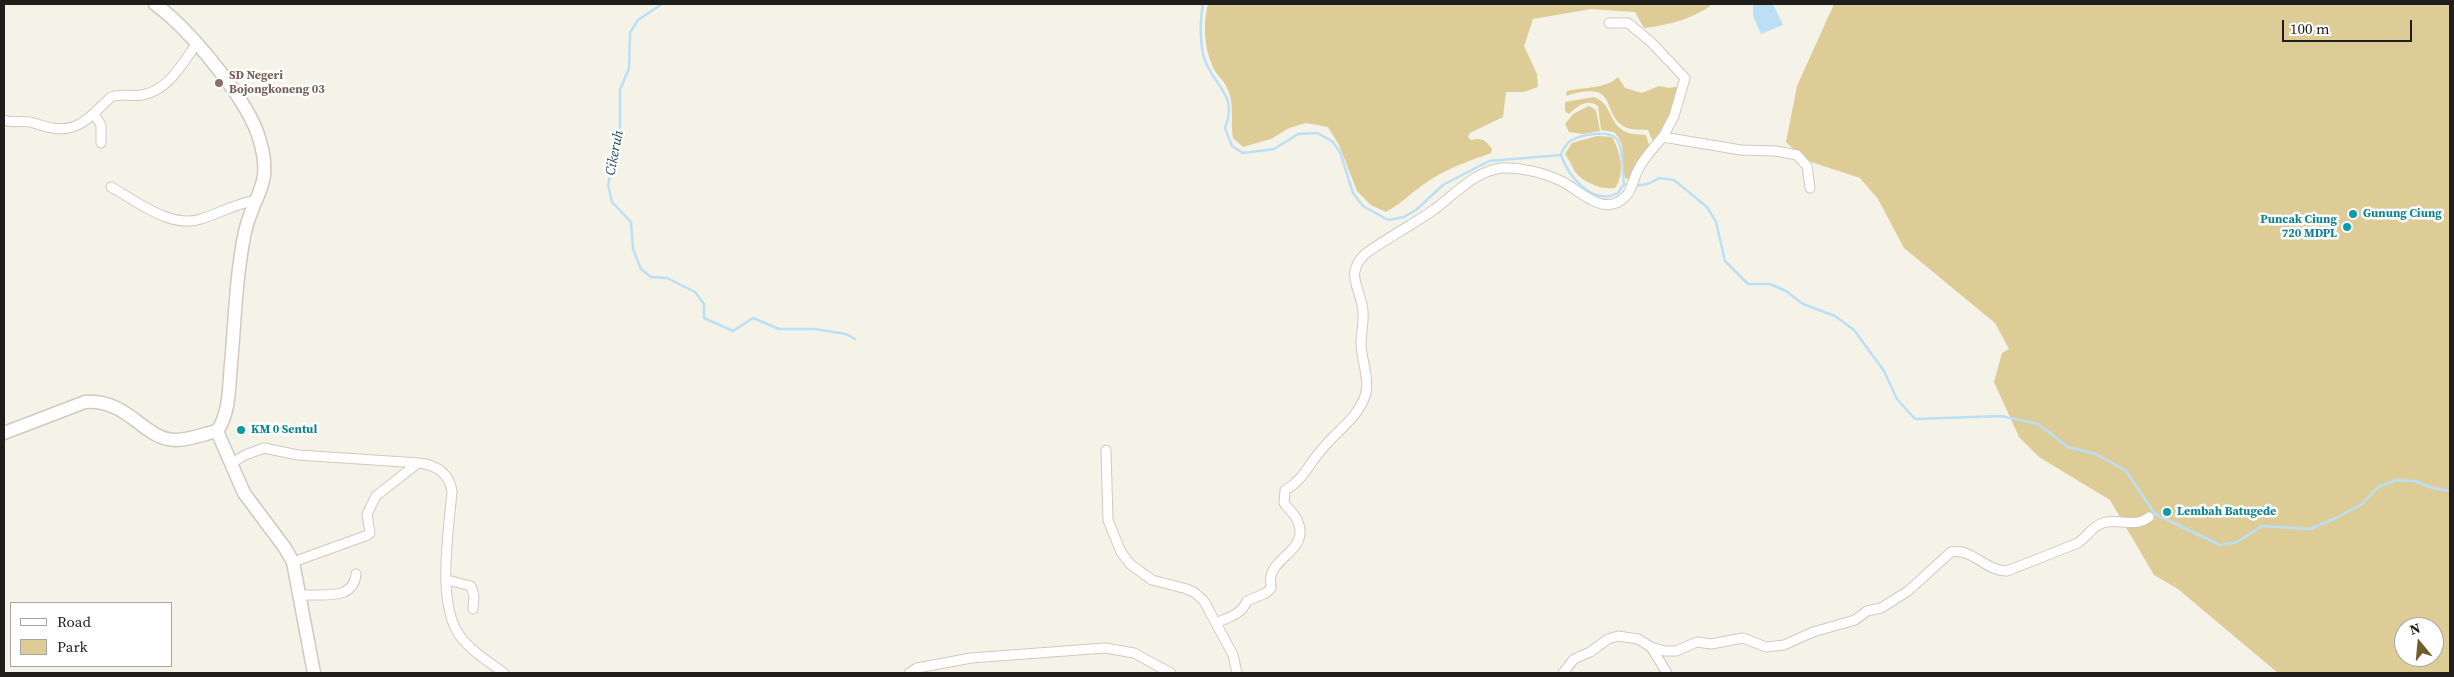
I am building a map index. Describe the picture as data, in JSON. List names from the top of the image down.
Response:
{
  "water": ["Cikeruh"],
  "places": [
    "SD Negeri Bojongkoneng 03",
    "Gunung Ciung",
    "Puncak Ciung 720 MDPL",
    "KM 0 Sentul",
    "Lembah Batugede"
  ],
  "legend": ["Road", "Park"],
  "scale_bar": "100 m",
  "north": "top"
}
